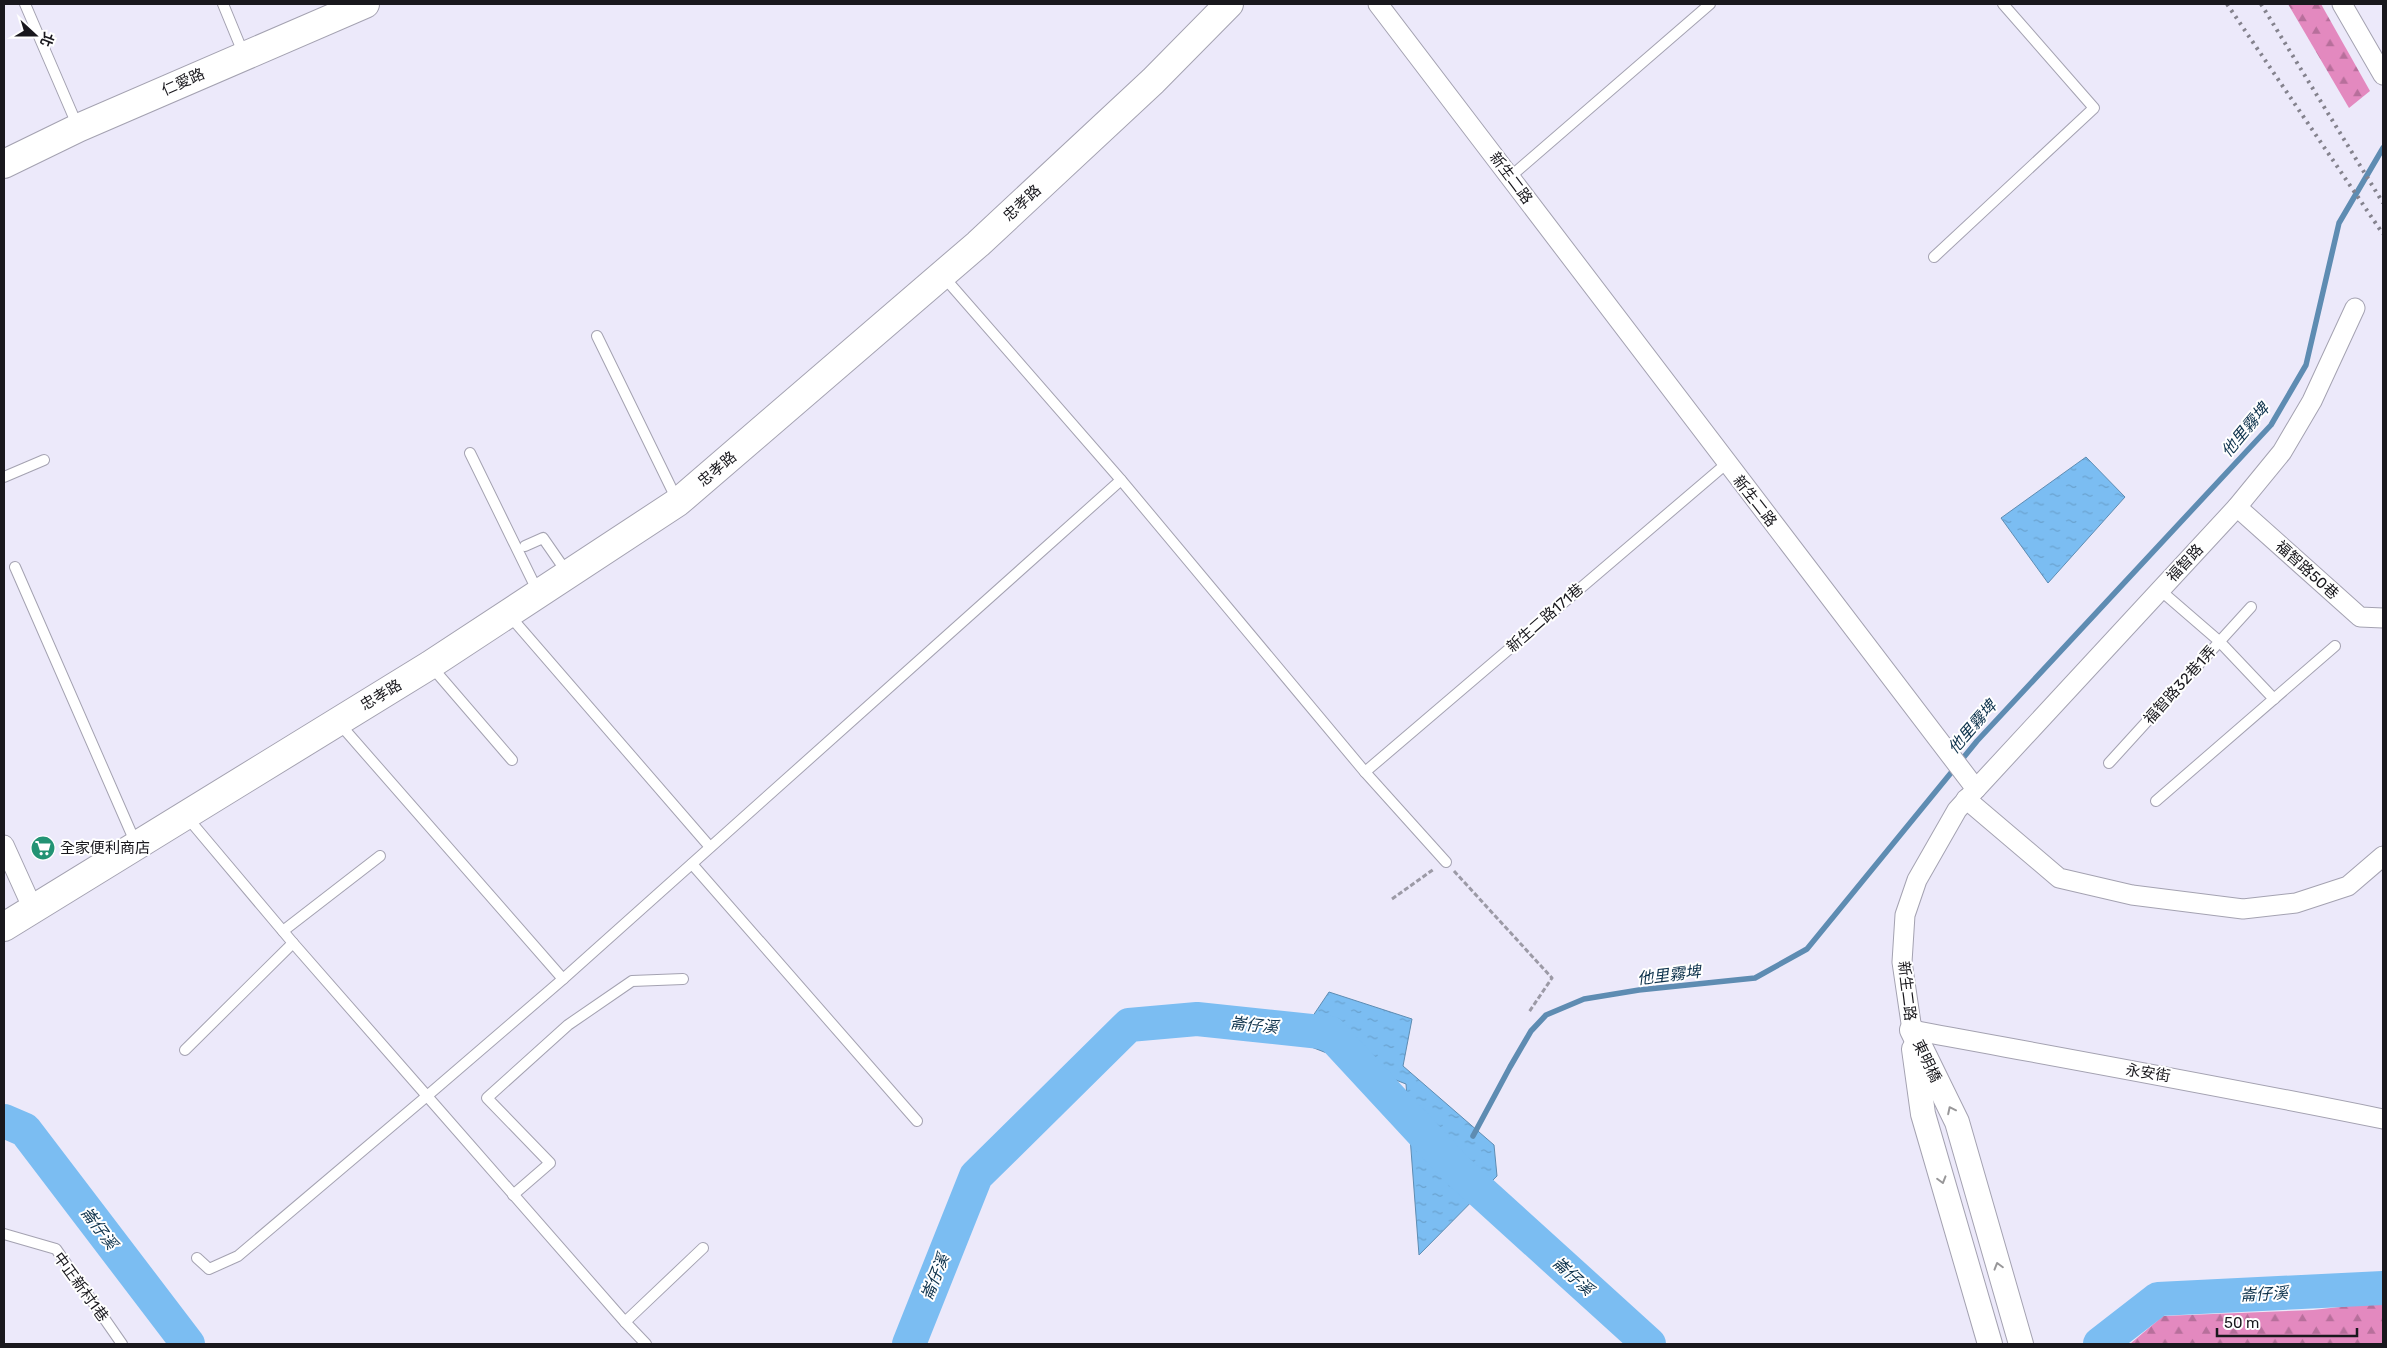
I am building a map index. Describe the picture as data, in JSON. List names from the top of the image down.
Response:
{
  "streets": {
    "main road": ["仁愛路", "忠孝路"],
    "street": [
      "新生二路",
      "福智路",
      "福智路50巷",
      "東明橋",
      "永安街"
    ],
    "lane": ["新生二路171巷", "福智路32巷1弄", "中正新村1巷"]
  },
  "crossings": [
    ["新生二路", "福智路"],
    ["新生二路", "新生二路171巷"],
    ["新生二路", "東明橋"],
    ["新生二路", "永安街"],
    ["福智路", "福智路50巷"],
    ["東明橋", "永安街"]
  ],
  "water": ["他里霧埤", "崙仔溪"],
  "places": {
    "supermarket": ["全家便利商店"]
  },
  "scale_bar": "50 m",
  "north": "right"
}
